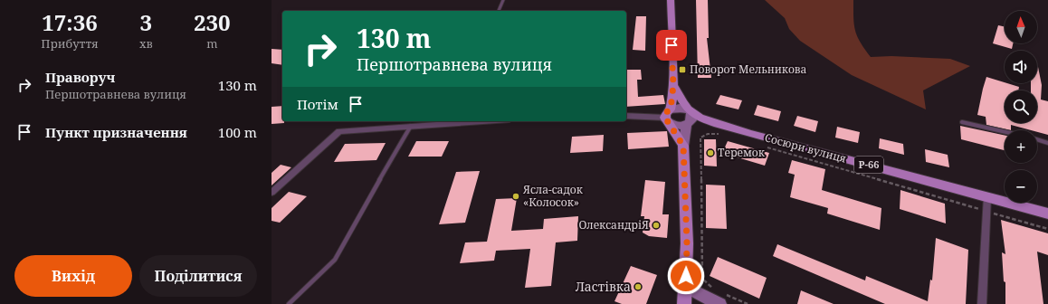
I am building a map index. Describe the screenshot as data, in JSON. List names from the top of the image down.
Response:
{
  "streets": {
    "main road": ["Сосюри вулиця", "Р-66"]
  },
  "places": {
    "transit": ["Поворот Мельникова"],
    "other": [
      "Теремок",
      "Ясла-садок «Колосок»",
      "ОлександріЯ",
      "Ластівка"
    ]
  },
  "north": "top",
  "page": {
    "eta": [
      "17:36",
      "Прибуття",
      "3",
      "хв",
      "230",
      "m"
    ],
    "map_buttons": ["+", "−"],
    "turn": ["130 m", "Першотравнева вулиця"],
    "list": [
      {
        "name": "Праворуч",
        "note": "Першотравнева вулиця",
        "value": "130 m"
      },
      {
        "name": "Пункт призначення",
        "value": "100 m"
      }
    ],
    "then": "Потім",
    "buttons": ["Вихід", "Поділитися"]
  }
}
